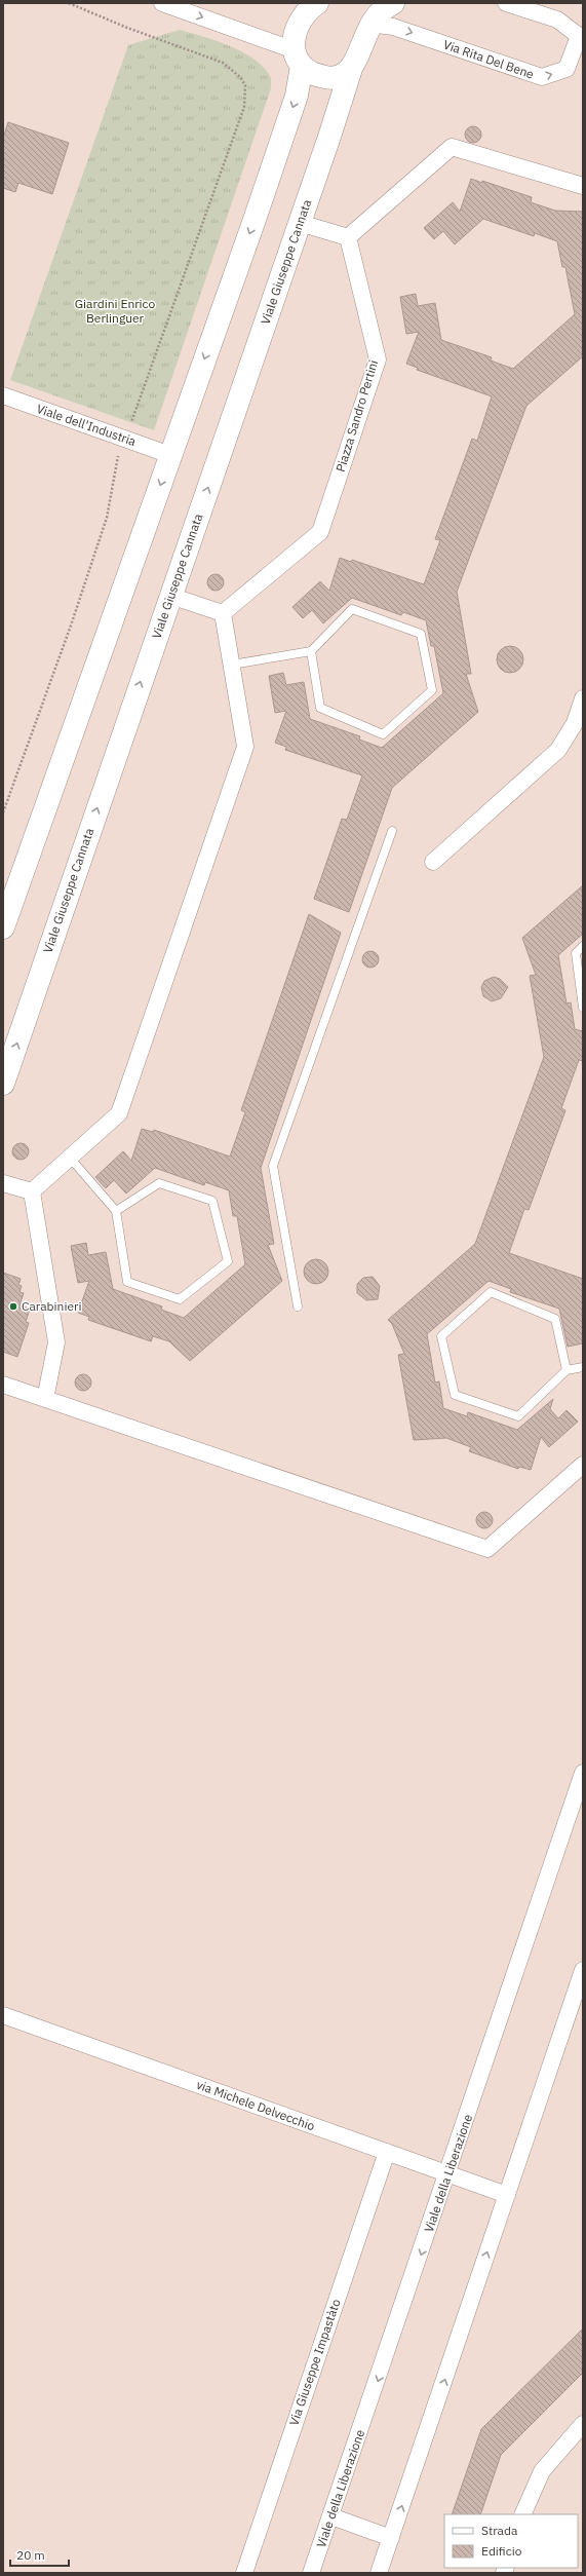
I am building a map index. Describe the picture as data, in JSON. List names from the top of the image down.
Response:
{
  "streets": {
    "street": [
      "Via Rita Del Bene",
      "Viale Giuseppe Cannata",
      "Piazza Sandro Pertini",
      "Viale dell'Industria",
      "via Michele Delvecchio",
      "Viale della Liberazione",
      "Via Giuseppe Impastàto"
    ]
  },
  "crossings": [
    ["Via Rita Del Bene", "Viale Giuseppe Cannata"],
    ["via Michele Delvecchio", "Viale della Liberazione"],
    ["via Michele Delvecchio", "Via Giuseppe Impastàto"]
  ],
  "parks": ["Giardini Enrico Berlinguer"],
  "places": ["Carabinieri"],
  "legend": ["Strada", "Edificio"],
  "scale_bar": "20 m"
}
